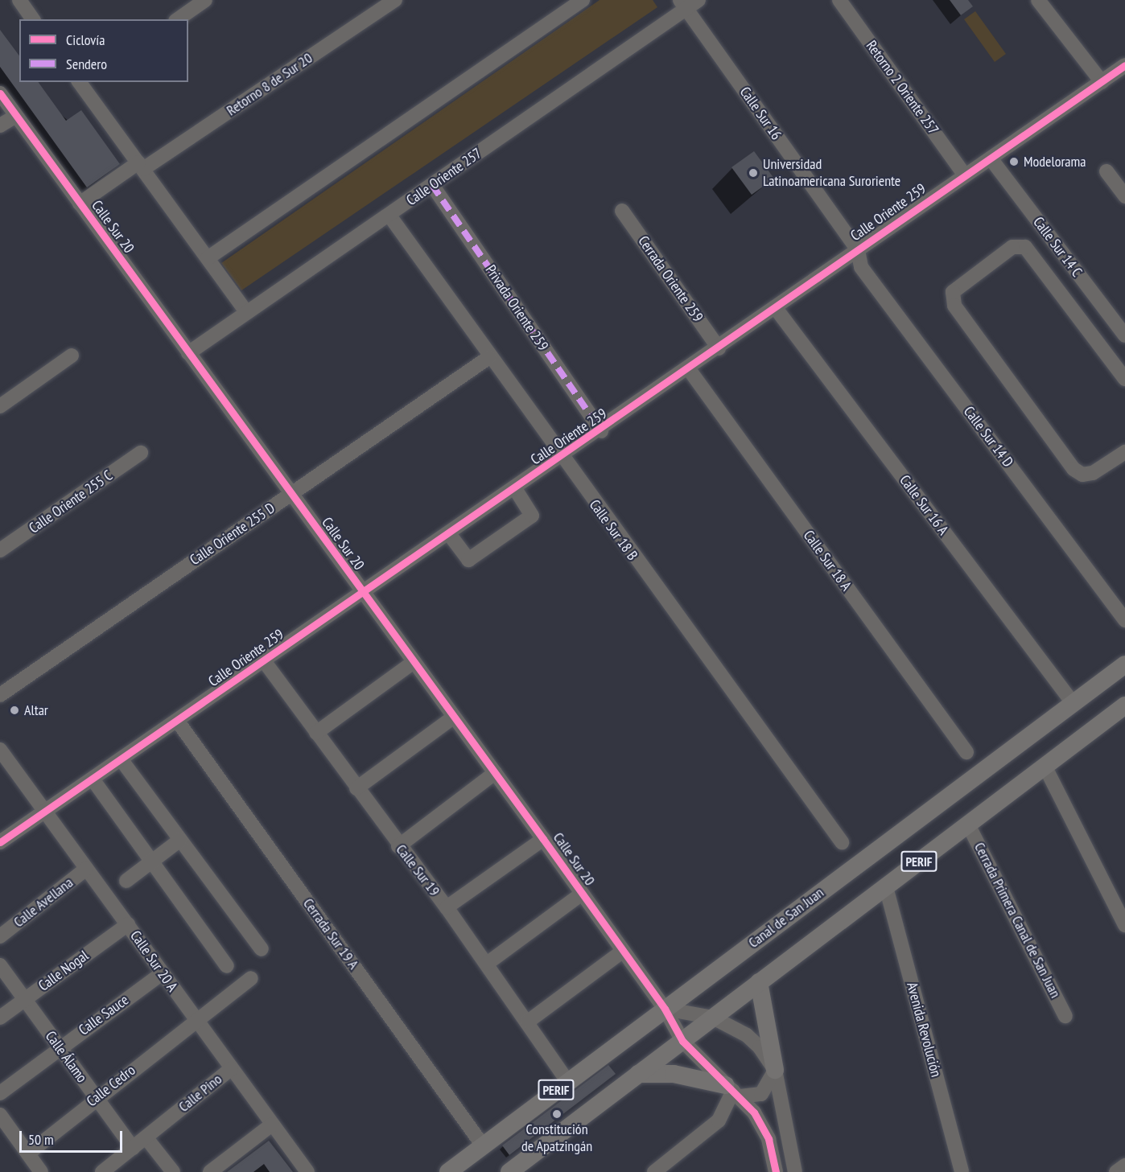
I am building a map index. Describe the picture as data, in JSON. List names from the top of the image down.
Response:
{
  "streets": {
    "main road": ["PERIF", "Canal de San Juan"],
    "street": [
      "Retorno 8 de Sur 20",
      "Retorno 2 Oriente 257",
      "Calle Sur 16",
      "Calle Oriente 257",
      "Calle Oriente 259",
      "Calle Sur 20",
      "Calle Sur 14 C",
      "Cerrada Oriente 259",
      "Privada Oriente 259",
      "Calle Sur 14 D",
      "Calle Oriente 255 C",
      "Calle Sur 16 A",
      "Calle Sur 18 B",
      "Calle Oriente 255 D",
      "Calle Sur 18 A",
      "Calle Sur 19",
      "Calle Avellana",
      "Cerrada Primera Canal de San Juan",
      "Cerrada Sur 19 A",
      "Calle Sur 20 A",
      "Calle Nogal",
      "Calle Sauce",
      "Avenida Revolución",
      "Calle Álamo",
      "Calle Cedro",
      "Calle Pino"
    ]
  },
  "crossings": [
    ["Retorno 8 de Sur 20", "Calle Sur 20"],
    ["Retorno 2 Oriente 257", "Calle Oriente 259"],
    ["Calle Sur 16", "Calle Oriente 257"],
    ["Calle Sur 16", "Calle Oriente 259"],
    ["Calle Sur 16", "Calle Sur 14 D"],
    ["Calle Oriente 257", "Calle Sur 20"],
    ["Calle Oriente 257", "Privada Oriente 259"],
    ["Calle Oriente 257", "Calle Sur 18 B"],
    ["Calle Oriente 259", "Calle Sur 20"],
    ["Calle Oriente 259", "Calle Sur 14 C"],
    ["Calle Oriente 259", "Cerrada Oriente 259"],
    ["Calle Oriente 259", "Privada Oriente 259"],
    ["Calle Oriente 259", "Calle Sur 14 D"],
    ["Calle Oriente 259", "Calle Sur 16 A"],
    ["Calle Oriente 259", "Calle Sur 18 B"],
    ["Calle Oriente 259", "Calle Sur 18 A"],
    ["Calle Oriente 259", "Calle Sur 19"],
    ["Calle Oriente 259", "Cerrada Sur 19 A"],
    ["Calle Oriente 259", "Calle Sur 20 A"],
    ["Calle Sur 20", "Calle Oriente 255 D"],
    ["Calle Sur 20", "PERIF"],
    ["Calle Sur 20", "Canal de San Juan"],
    ["Calle Sur 16 A", "Canal de San Juan"],
    ["Calle Sur 18 B", "Calle Oriente 255 D"],
    ["PERIF", "Cerrada Primera Canal de San Juan"],
    ["PERIF", "Avenida Revolución"],
    ["Calle Sur 19", "Canal de San Juan"],
    ["Calle Avellana", "Calle Sur 20 A"],
    ["Canal de San Juan", "Cerrada Sur 19 A"],
    ["Calle Sur 20 A", "Calle Nogal"],
    ["Calle Sur 20 A", "Calle Sauce"],
    ["Calle Sur 20 A", "Calle Cedro"],
    ["Calle Sur 20 A", "Calle Pino"],
    ["Calle Nogal", "Calle Álamo"],
    ["Calle Sauce", "Calle Álamo"],
    ["Calle Álamo", "Calle Cedro"],
    ["Calle Álamo", "Calle Pino"]
  ],
  "places": [
    "Modelorama",
    "Universidad Latinoamericana Suroriente",
    "Altar",
    "Constitución de Apatzingán"
  ],
  "legend": ["Ciclovía", "Sendero"],
  "scale_bar": "50 m"
}
